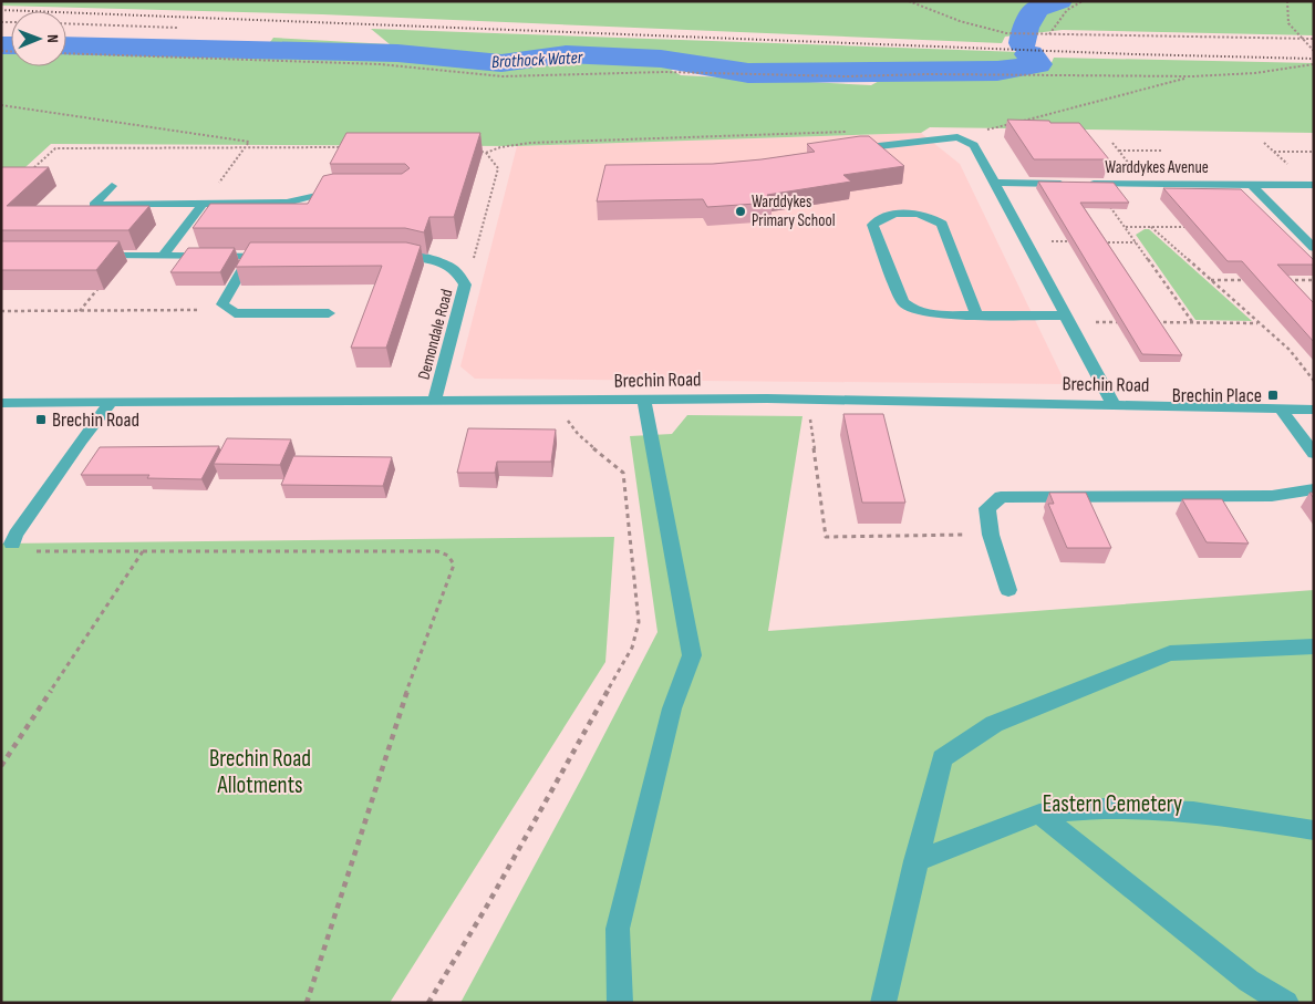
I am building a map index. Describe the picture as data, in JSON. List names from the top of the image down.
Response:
{
  "streets": {
    "street": ["Warddykes Avenue", "Demondale Road", "Brechin Road"]
  },
  "crossings": [
    ["Demondale Road", "Brechin Road"]
  ],
  "water": ["Brothock Water"],
  "parks": ["Brechin Road Allotments", "Eastern Cemetery"],
  "places": {
    "other": ["Warddykes Primary School"],
    "transit": ["Brechin Place", "Brechin Road"]
  },
  "north": "right"
}
